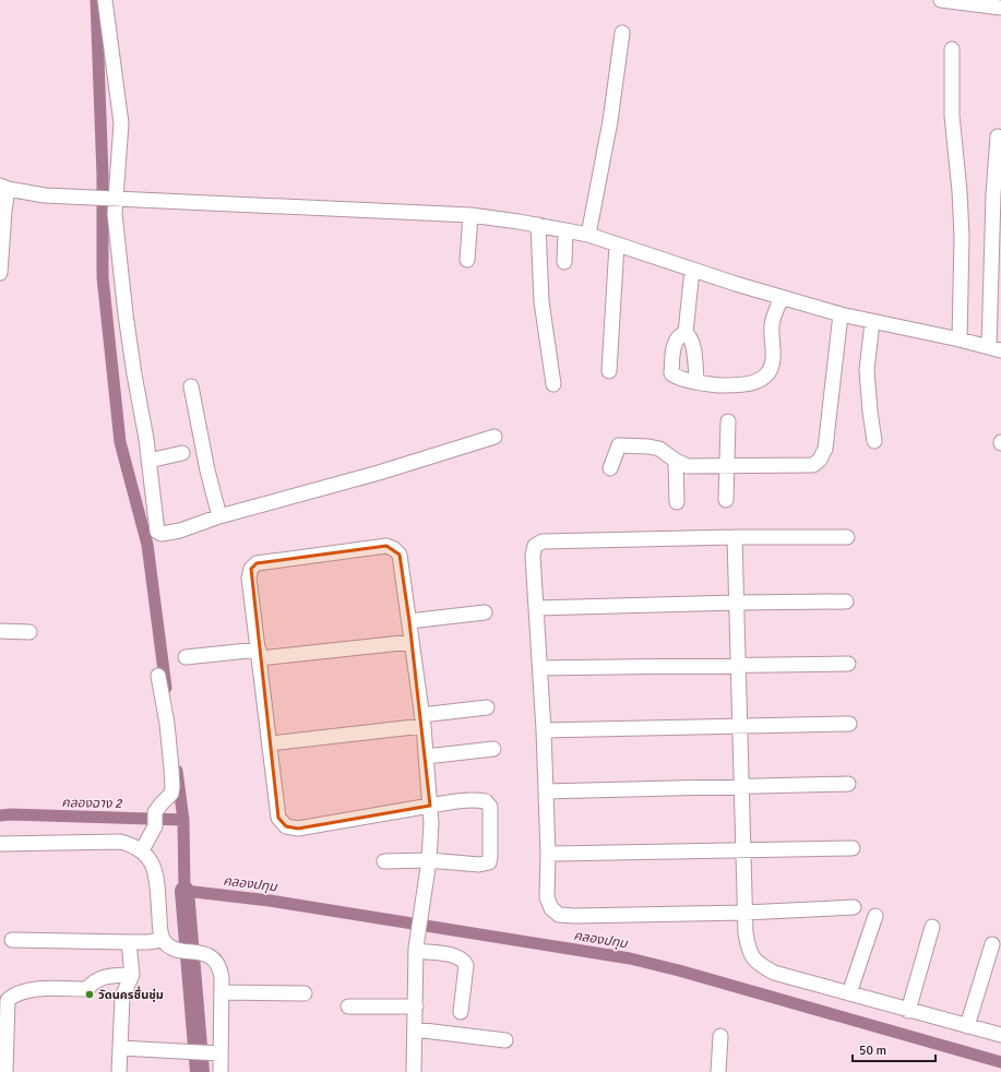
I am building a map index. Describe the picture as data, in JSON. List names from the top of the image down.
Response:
{
  "water": ["คลองฉาง 2", "คลองปทุม"],
  "places": ["วัดนครชื่นชุ่ม"],
  "scale_bar": "50 m"
}
